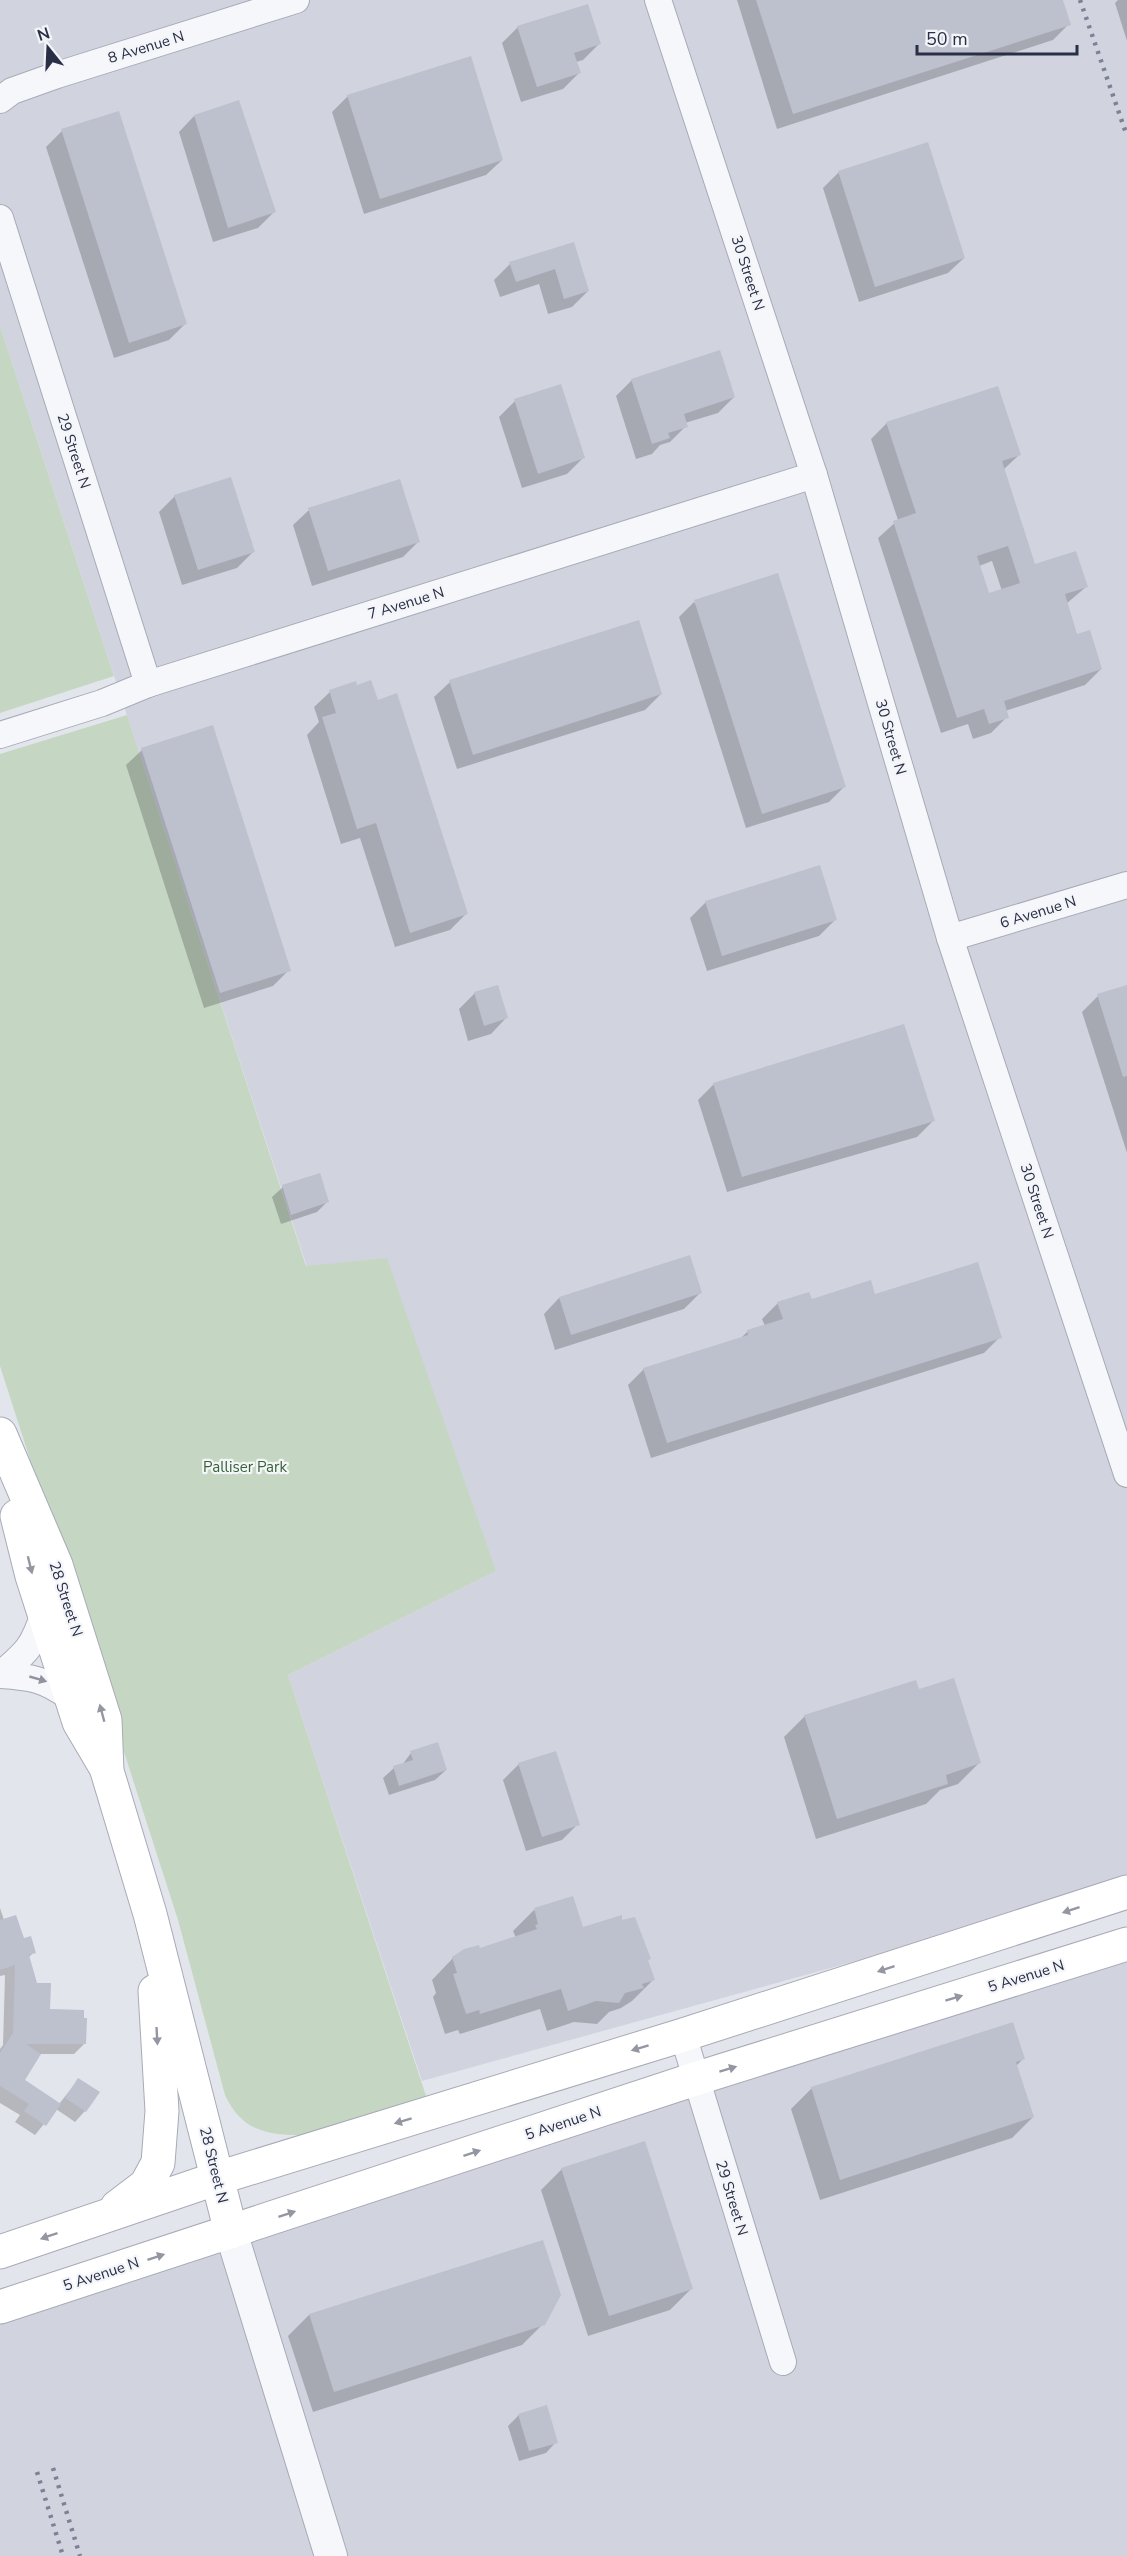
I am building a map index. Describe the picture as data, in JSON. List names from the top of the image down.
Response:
{
  "streets": {
    "main road": ["28 Street N", "5 Avenue N"],
    "street": [
      "8 Avenue N",
      "30 Street N",
      "29 Street N",
      "7 Avenue N",
      "6 Avenue N"
    ]
  },
  "crossings": [
    ["30 Street N", "7 Avenue N"],
    ["30 Street N", "6 Avenue N"],
    ["29 Street N", "7 Avenue N"],
    ["29 Street N", "5 Avenue N"],
    ["28 Street N", "5 Avenue N"]
  ],
  "parks": ["Palliser Park"],
  "scale_bar": "50 m",
  "north": "top"
}
